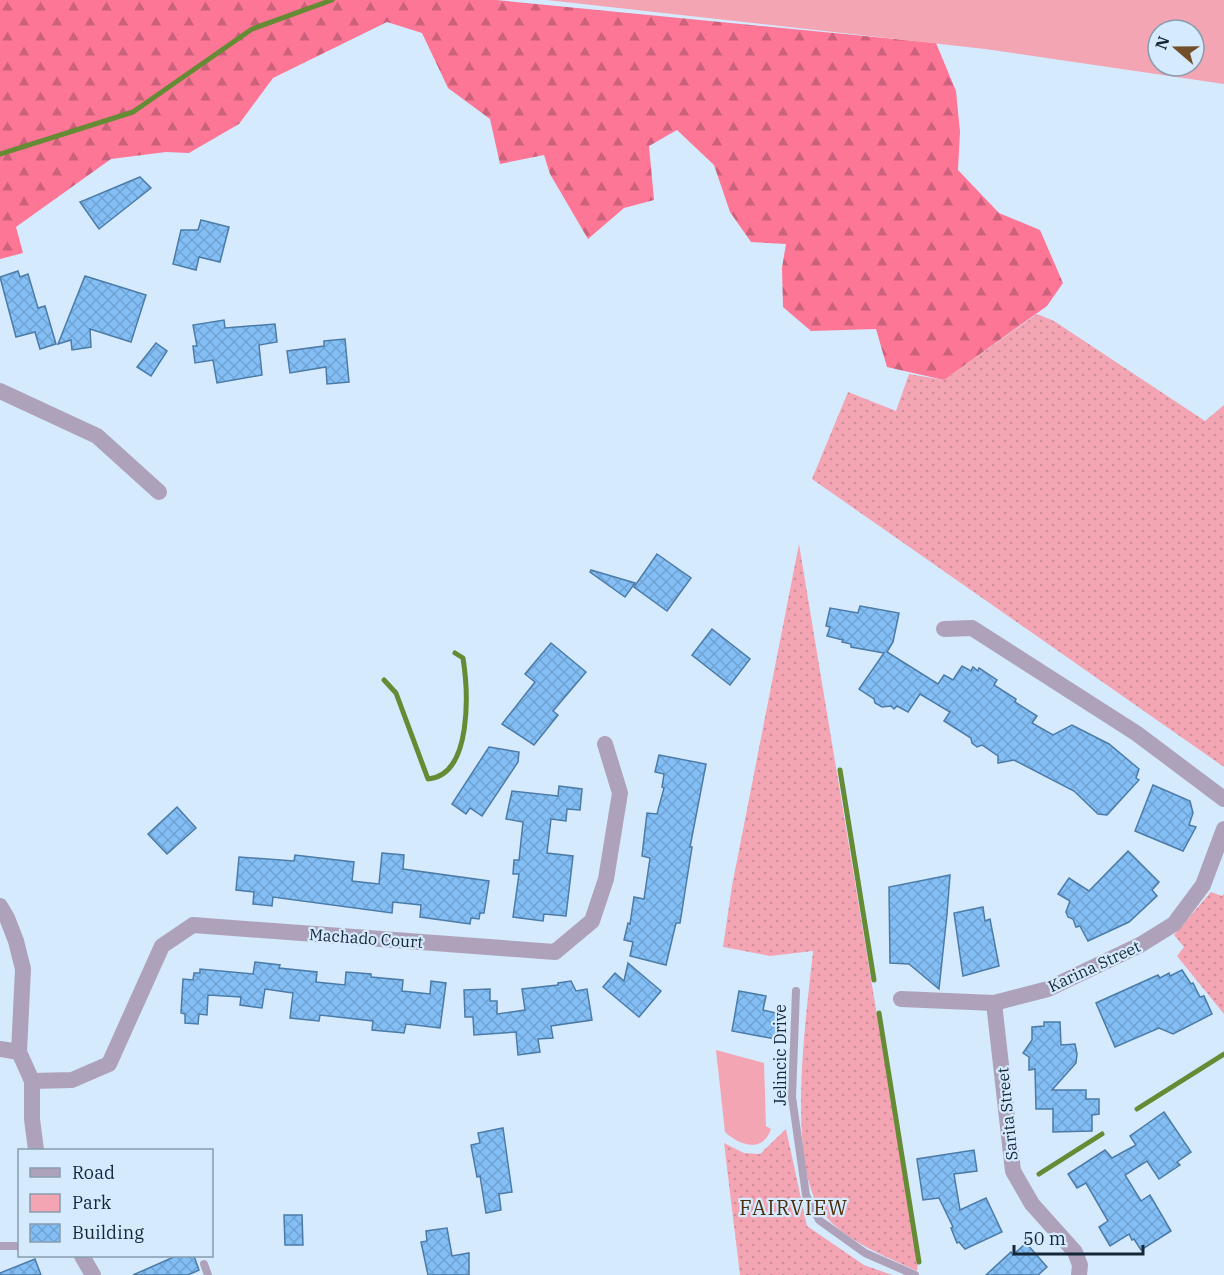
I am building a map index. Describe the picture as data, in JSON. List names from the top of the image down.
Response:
{
  "streets": {
    "street": ["Machado Court", "Karina Street", "Sarita Street"],
    "lane": ["Jelincic Drive"]
  },
  "crossings": [
    ["Karina Street", "Sarita Street"]
  ],
  "districts": ["FAIRVIEW"],
  "legend": ["Road", "Park", "Building"],
  "scale_bar": "50 m",
  "north": "left"
}
